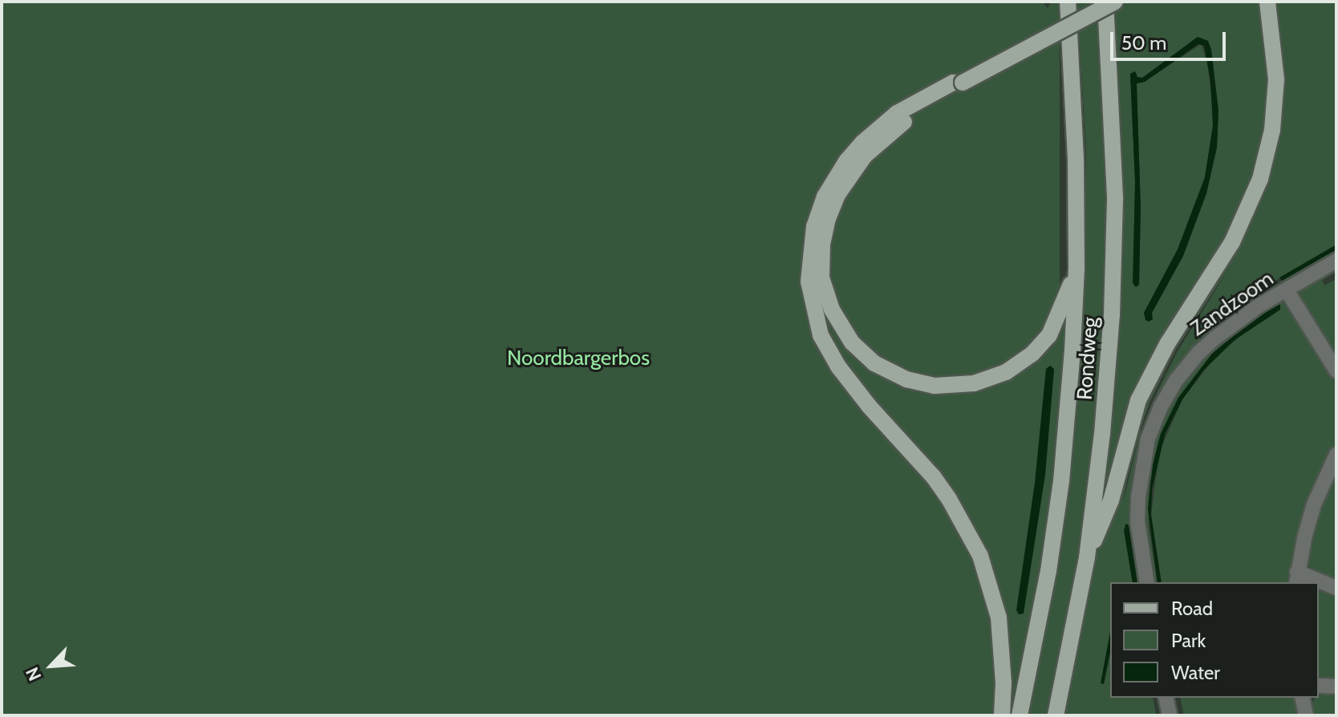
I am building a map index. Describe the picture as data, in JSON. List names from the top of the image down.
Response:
{
  "streets": {
    "main road": ["Rondweg"],
    "street": ["Zandzoom"]
  },
  "parks": ["Noordbargerbos"],
  "legend": ["Road", "Park", "Water"],
  "scale_bar": "50 m",
  "north": "bottom left"
}
